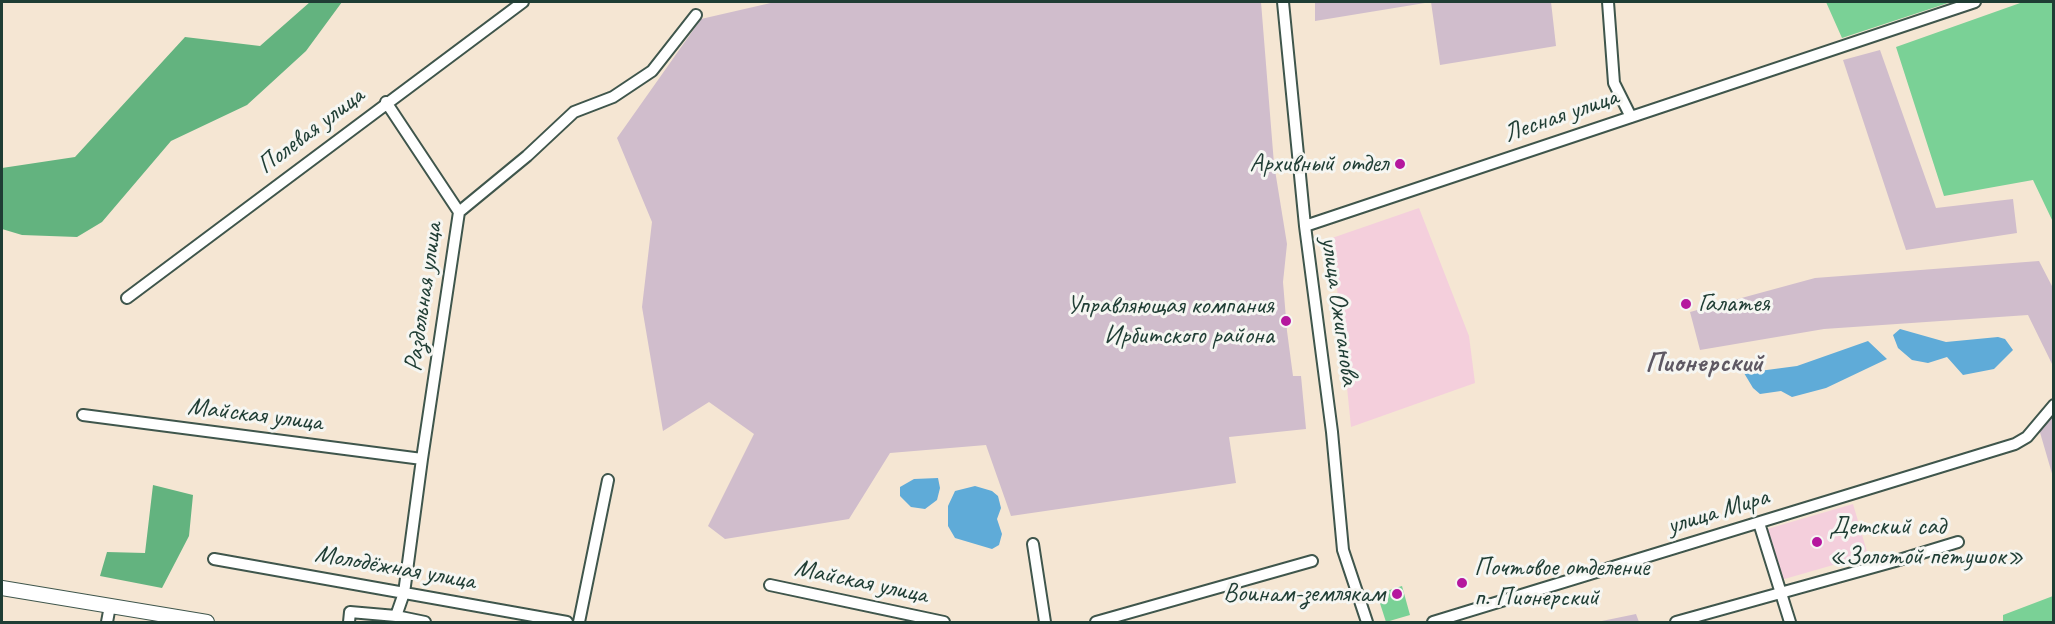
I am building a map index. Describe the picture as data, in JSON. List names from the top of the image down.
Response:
{
  "streets": {
    "street": [
      "Лесная улица",
      "Полевая улица",
      "Раздольная улица",
      "улица Ожиганова",
      "Майская улица",
      "улица Мира",
      "Молодёжная улица"
    ]
  },
  "crossings": [
    ["Лесная улица", "улица Ожиганова"],
    ["Раздольная улица", "Майская улица"],
    ["Раздольная улица", "Молодёжная улица"]
  ],
  "districts": ["Пионерский"],
  "places": [
    "Архивный отдел",
    "Галатея",
    "Управляющая компания Ирбитского района",
    "Детский сад «Золотой петушок»",
    "Почтовое отделение п. Пионерский",
    "Воинам-землякам"
  ]
}
